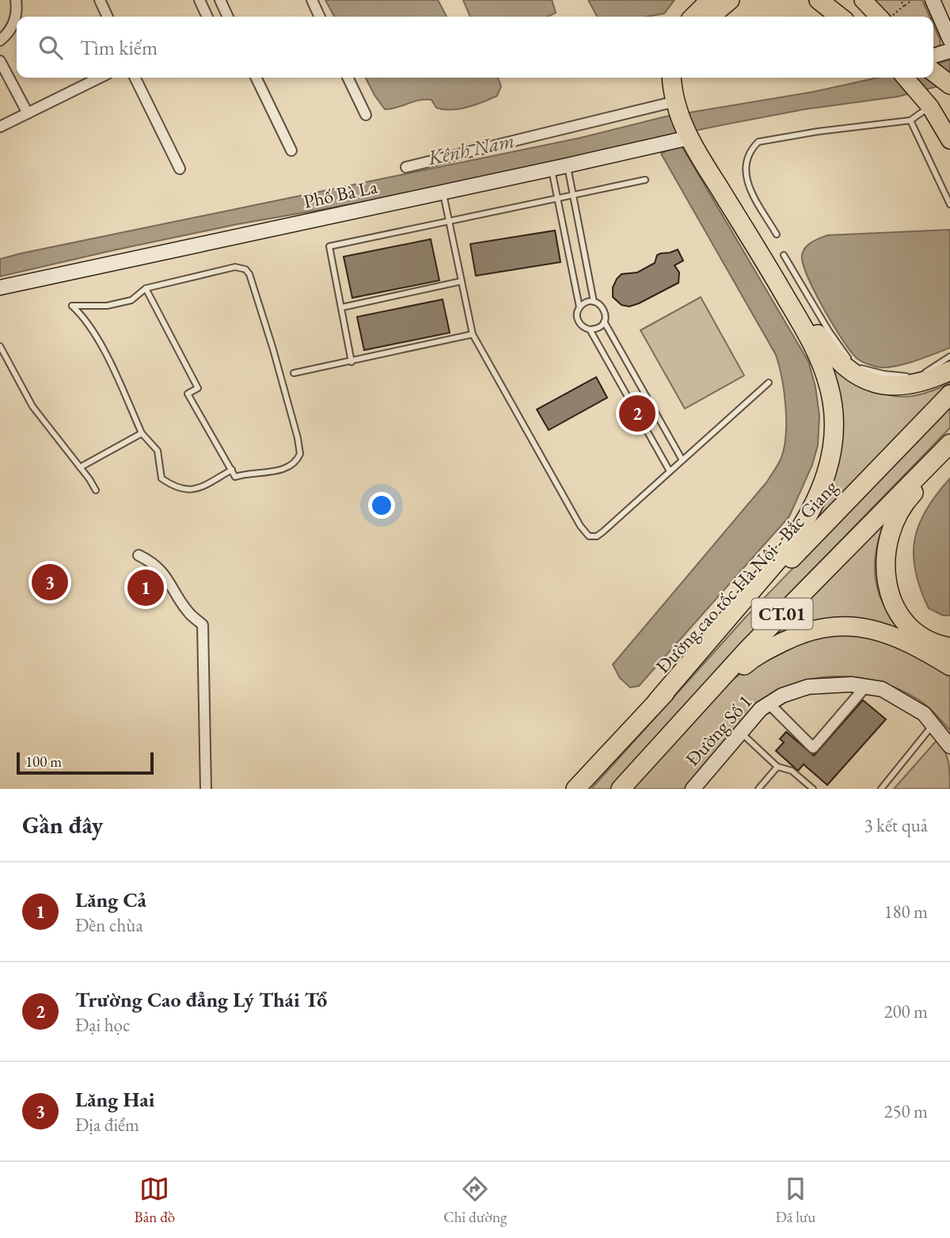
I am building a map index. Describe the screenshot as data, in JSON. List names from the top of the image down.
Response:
{
  "streets": {
    "highway": ["Đường cao tốc Hà Nội - Bắc Giang", "CT.01"],
    "street": ["Phố Bà La", "Đường Số 1"]
  },
  "water": ["Kênh Nam"],
  "scale_bar": "100 m",
  "page": {
    "search": "Tìm kiếm",
    "pins": ["2", "3", "1"],
    "scale": "100 m",
    "heading": ["Gần đây", "3 kết quả"],
    "list": [
      {
        "mark": "1",
        "name": "Lăng Cả",
        "note": "Đền chùa",
        "value": "180 m"
      },
      {
        "mark": "2",
        "name": "Trường Cao đẳng Lý Thái Tổ",
        "note": "Đại học",
        "value": "200 m"
      },
      {
        "mark": "3",
        "name": "Lăng Hai",
        "note": "Địa điểm",
        "value": "250 m"
      }
    ],
    "nav": ["Bản đồ", "Chỉ đường", "Đã lưu"]
  }
}
